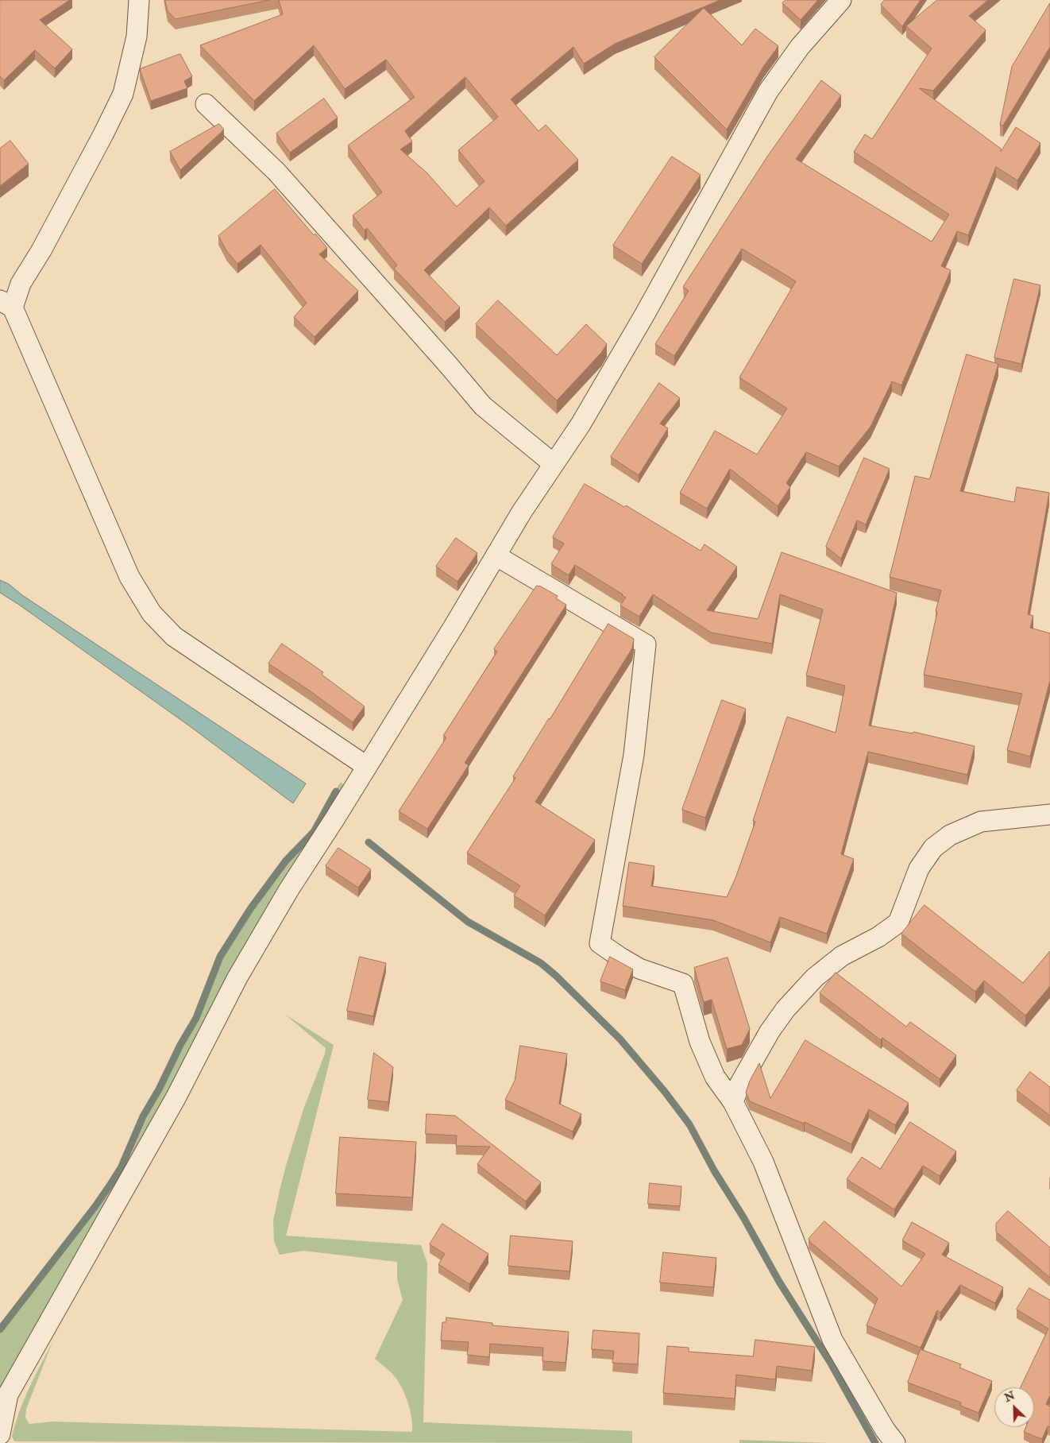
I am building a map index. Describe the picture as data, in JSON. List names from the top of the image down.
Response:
{
  "north": "top left"
}
